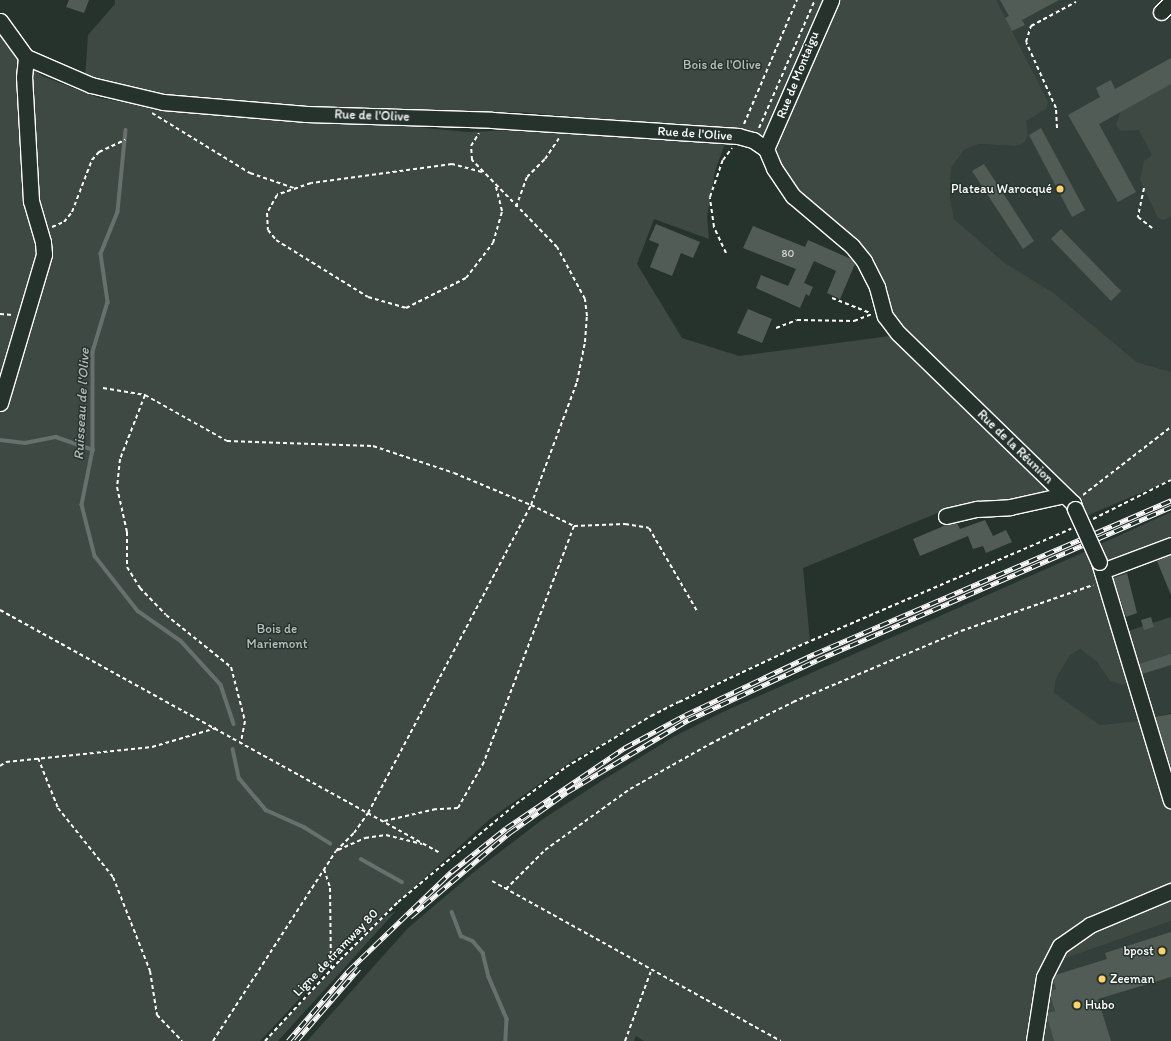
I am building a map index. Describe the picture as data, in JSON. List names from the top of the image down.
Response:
{
  "streets": {
    "street": ["Rue de Montaigu", "Rue de l'Olive", "Rue de la Réunion"],
    "path": ["Ligne de tramway 80"]
  },
  "crossings": [
    ["Rue de Montaigu", "Rue de la Réunion"]
  ],
  "water": ["Ruisseau de l'Olive"],
  "parks": ["Bois de l'Olive", "Bois de Mariemont"],
  "places": [
    "Plateau Warocqué",
    "bpost",
    "Zeeman",
    "Hubo"
  ],
  "house_numbers": ["80"]
}
